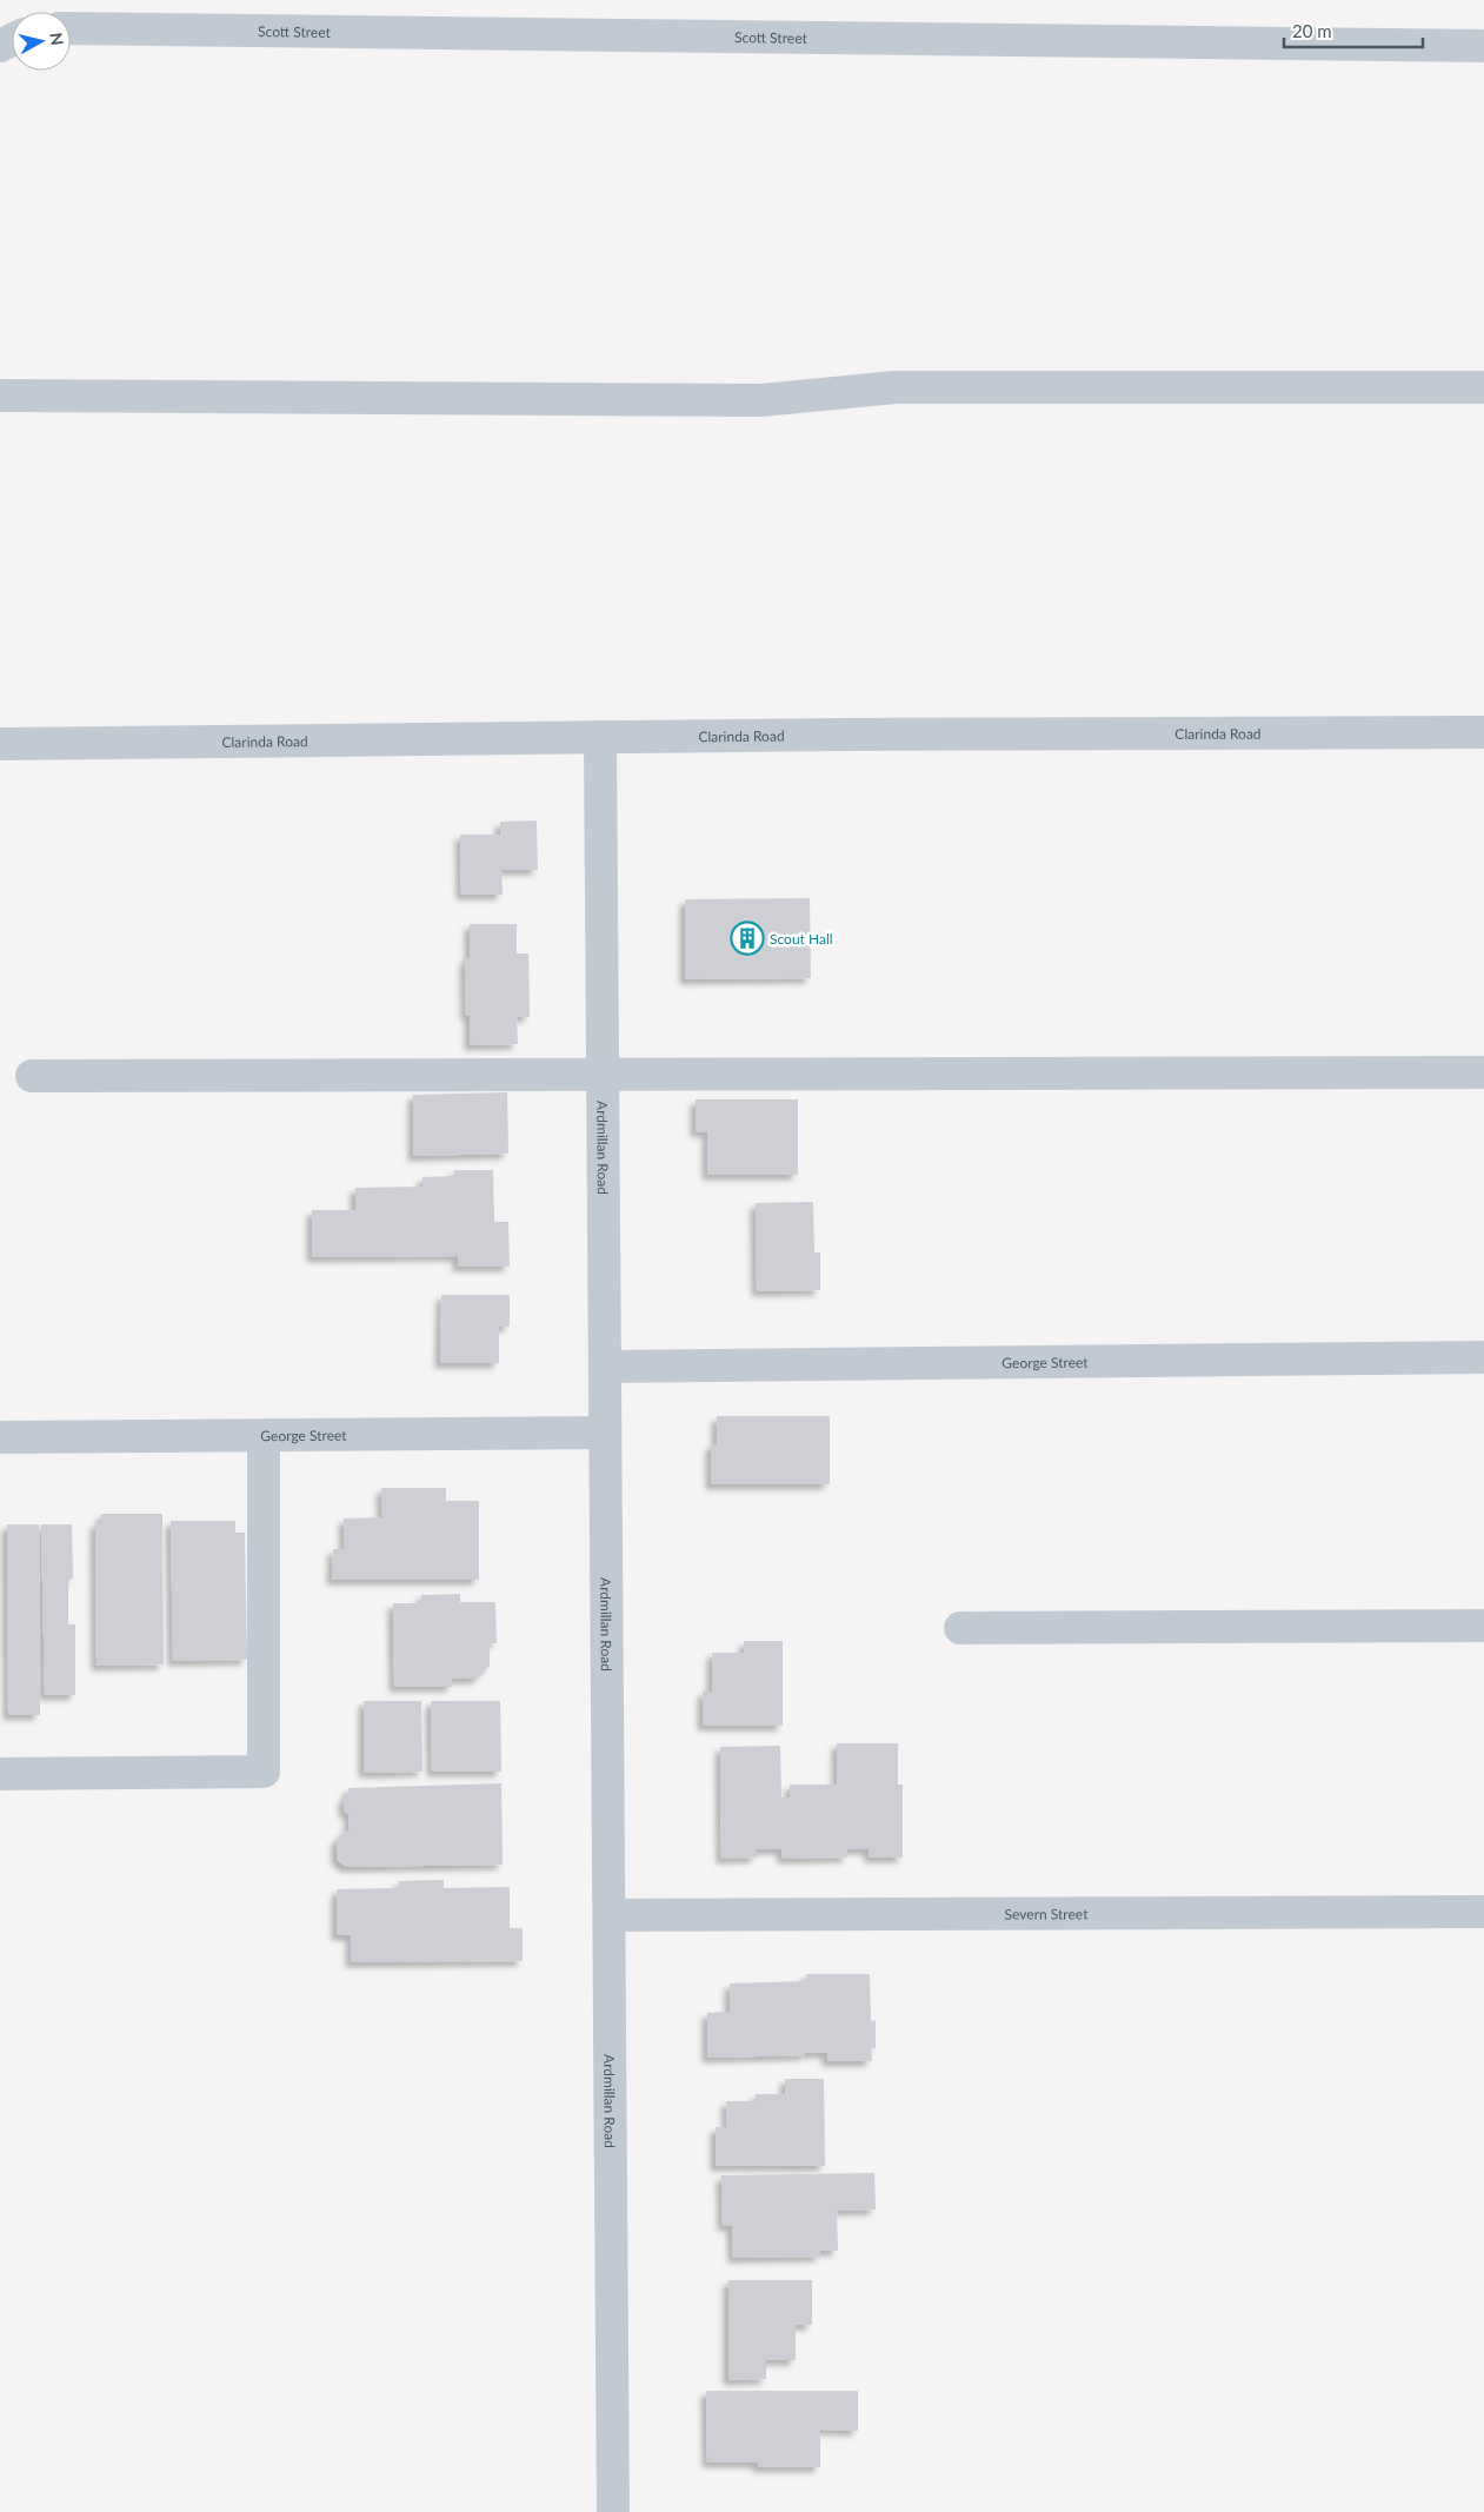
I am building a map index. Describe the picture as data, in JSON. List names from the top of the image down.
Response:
{
  "streets": {
    "street": [
      "Scott Street",
      "Clarinda Road",
      "Ardmillan Road",
      "George Street",
      "Severn Street"
    ]
  },
  "crossings": [
    ["Clarinda Road", "Ardmillan Road"],
    ["Ardmillan Road", "George Street"],
    ["Ardmillan Road", "Severn Street"]
  ],
  "places": {
    "building": ["Scout Hall"]
  },
  "scale_bar": "20 m",
  "north": "right"
}
